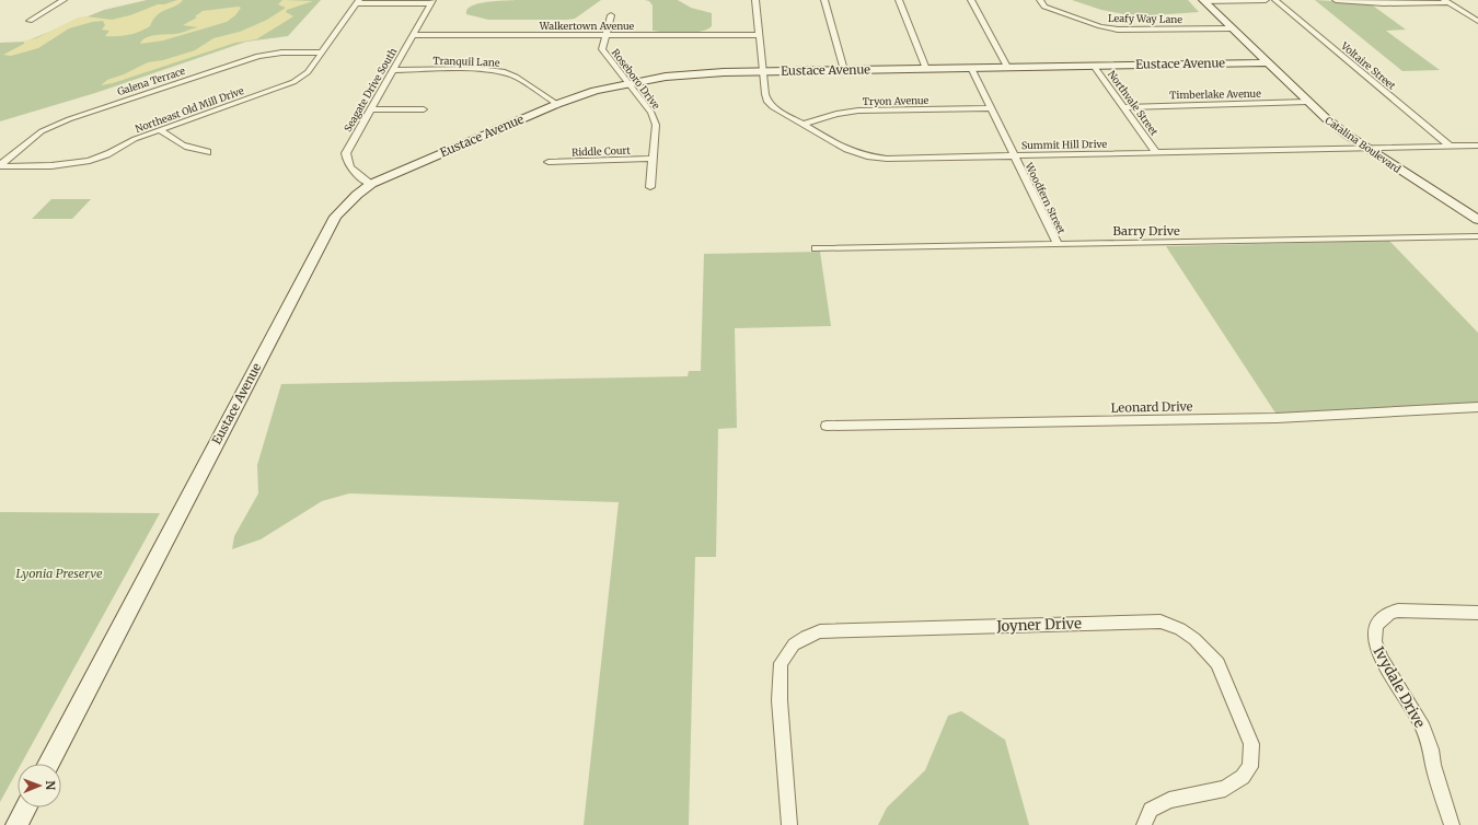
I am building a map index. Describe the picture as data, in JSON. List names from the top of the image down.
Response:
{
  "streets": {
    "street": [
      "Leafy Way Lane",
      "Walkertown Avenue",
      "Tranquil Lane",
      "Eustace Avenue",
      "Voltaire Street",
      "Roseboro Drive",
      "Galena Terrace",
      "Seagate Drive South",
      "Timberlake Avenue",
      "Tryon Avenue",
      "Northvale Street",
      "Northeast Old Mill Drive",
      "Summit Hill Drive",
      "Catalina Boulevard",
      "Riddle Court",
      "Woodfern Street",
      "Barry Drive",
      "Leonard Drive",
      "Joyner Drive",
      "Ivydale Drive"
    ]
  },
  "crossings": [
    ["Leafy Way Lane", "Catalina Boulevard"],
    ["Walkertown Avenue", "Roseboro Drive"],
    ["Walkertown Avenue", "Seagate Drive South"],
    ["Walkertown Avenue", "Summit Hill Drive"],
    ["Tranquil Lane", "Eustace Avenue"],
    ["Tranquil Lane", "Seagate Drive South"],
    ["Eustace Avenue", "Roseboro Drive"],
    ["Eustace Avenue", "Seagate Drive South"],
    ["Eustace Avenue", "Northvale Street"],
    ["Eustace Avenue", "Summit Hill Drive"],
    ["Eustace Avenue", "Catalina Boulevard"],
    ["Eustace Avenue", "Woodfern Street"],
    ["Voltaire Street", "Summit Hill Drive"],
    ["Roseboro Drive", "Riddle Court"],
    ["Galena Terrace", "Northeast Old Mill Drive"],
    ["Timberlake Avenue", "Northvale Street"],
    ["Timberlake Avenue", "Catalina Boulevard"],
    ["Tryon Avenue", "Summit Hill Drive"],
    ["Tryon Avenue", "Woodfern Street"],
    ["Northvale Street", "Summit Hill Drive"],
    ["Summit Hill Drive", "Catalina Boulevard"],
    ["Summit Hill Drive", "Woodfern Street"],
    ["Woodfern Street", "Barry Drive"]
  ],
  "parks": ["Lyonia Preserve"],
  "north": "right"
}
